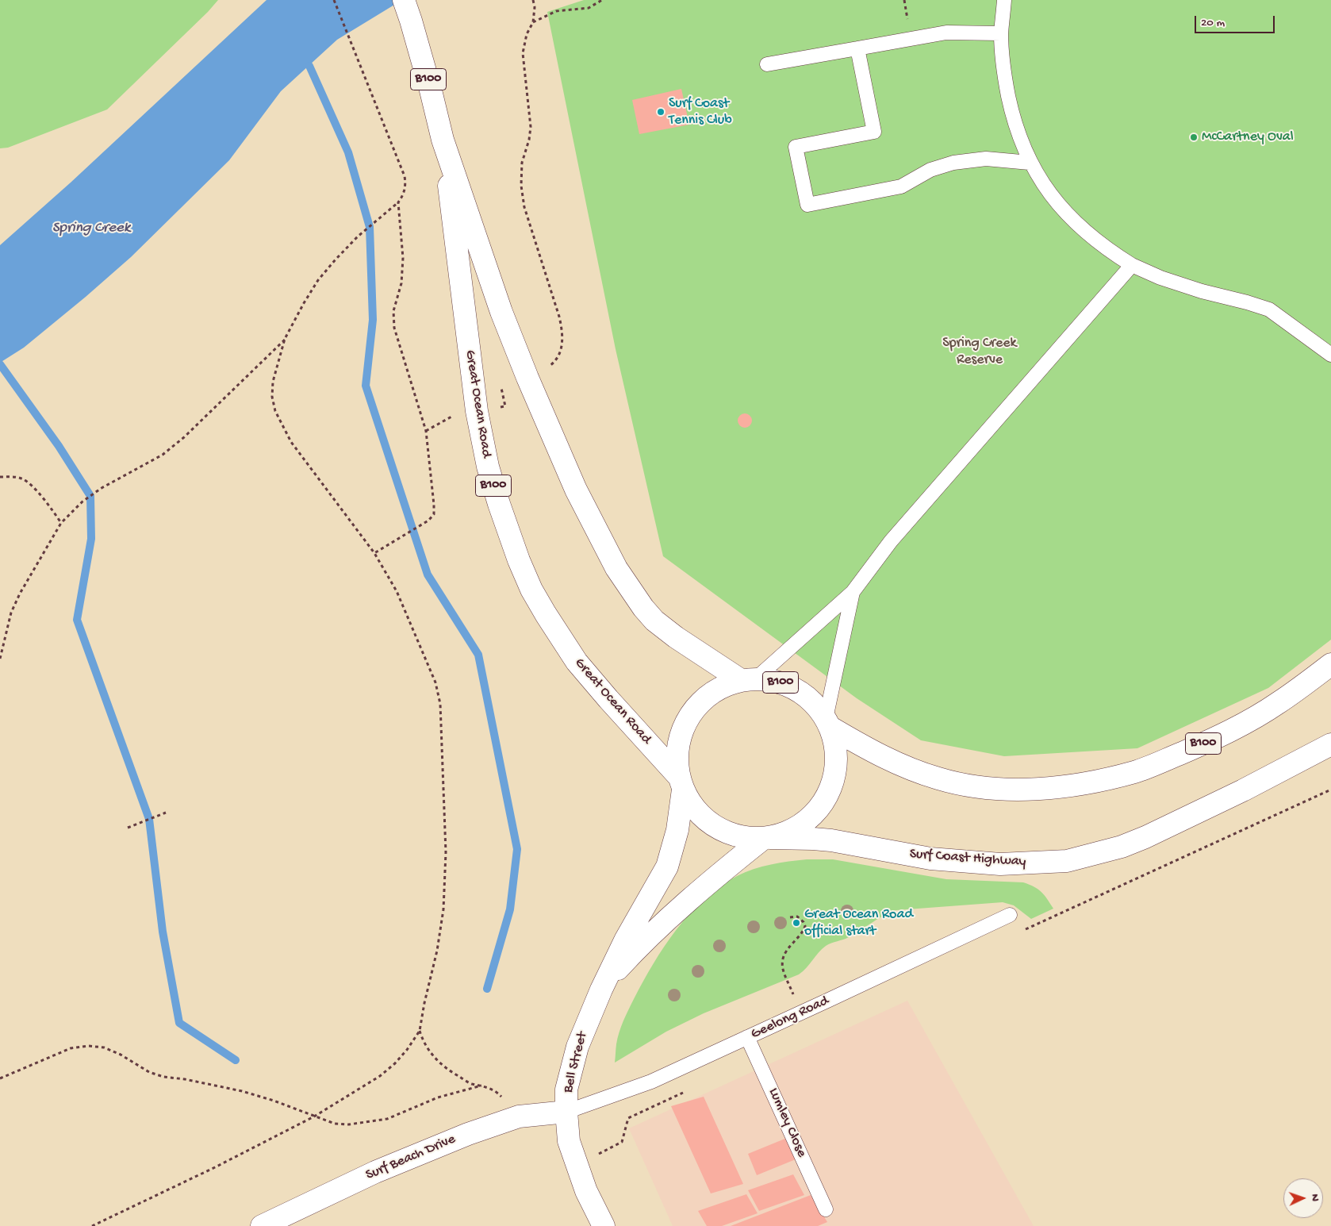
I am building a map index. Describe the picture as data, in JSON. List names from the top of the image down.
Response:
{
  "streets": {
    "main road": [
      "B100",
      "Great Ocean Road",
      "Surf Coast Highway",
      "Bell Street",
      "Surf Beach Drive"
    ],
    "lane": ["Geelong Road", "Lumley Close"]
  },
  "crossings": [
    ["B100", "Great Ocean Road"],
    ["B100", "Surf Coast Highway"],
    ["B100", "Bell Street"],
    ["Great Ocean Road", "Bell Street"],
    ["Surf Coast Highway", "Bell Street"],
    ["Geelong Road", "Bell Street"],
    ["Geelong Road", "Lumley Close"],
    ["Geelong Road", "Surf Beach Drive"],
    ["Bell Street", "Surf Beach Drive"]
  ],
  "water": ["Spring Creek"],
  "parks": ["Spring Creek Reserve"],
  "places": ["Surf Coast Tennis Club", "McCartney Oval", "Great Ocean Road official start"],
  "scale_bar": "20 m",
  "north": "right"
}
